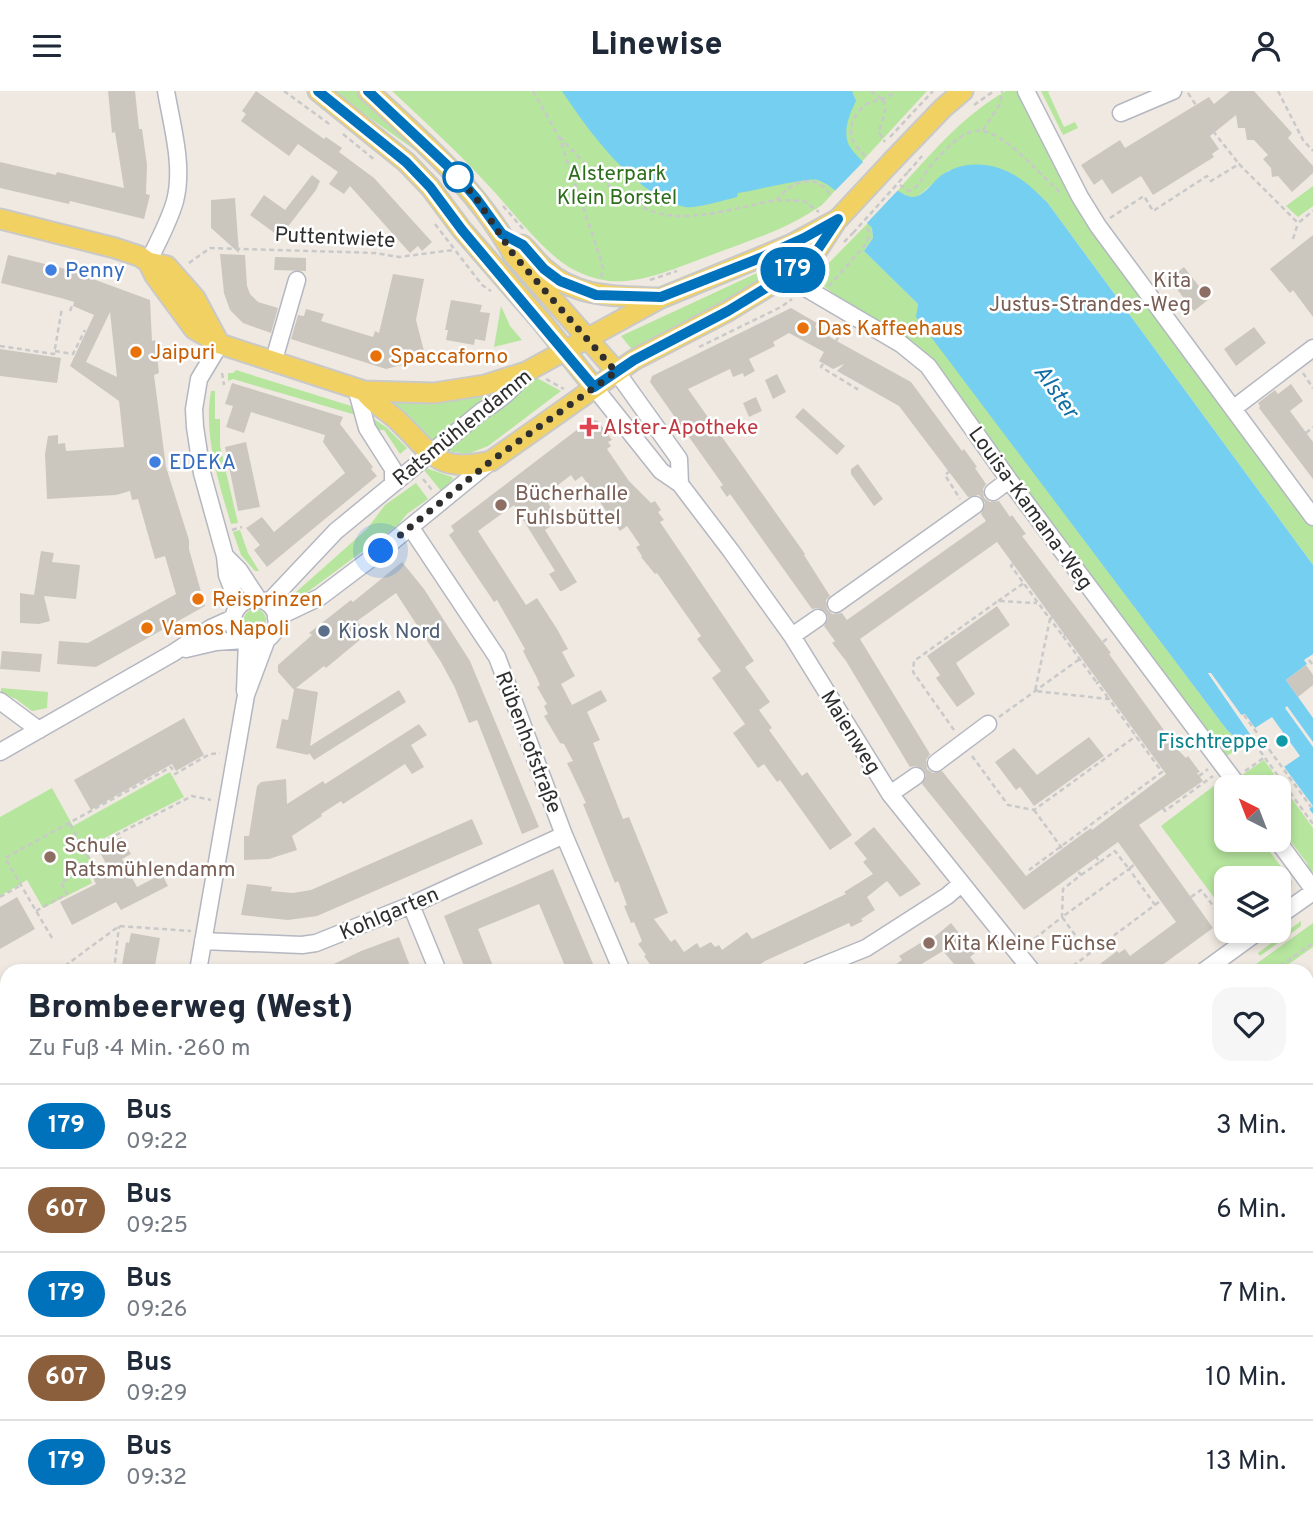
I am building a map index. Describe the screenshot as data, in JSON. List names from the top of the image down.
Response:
{
  "streets": {
    "main road": ["Ratsmühlendamm"],
    "street": [
      "Louisa-Kamana-Weg",
      "Maienweg",
      "Rübenhofstraße",
      "Kohlgarten"
    ],
    "path": ["Puttentwiete"]
  },
  "crossings": [
    ["Ratsmühlendamm", "Louisa-Kamana-Weg"],
    ["Ratsmühlendamm", "Maienweg"],
    ["Ratsmühlendamm", "Rübenhofstraße"],
    ["Rübenhofstraße", "Kohlgarten"]
  ],
  "water": ["Alster"],
  "parks": ["Alsterpark Klein Borstel"],
  "places": {
    "other": [
      "Penny",
      "Kita Justus-Strandes-Weg",
      "Das Kaffeehaus",
      "Jaipuri",
      "Spaccaforno",
      "EDEKA",
      "Bücherhalle Fuhlsbüttel",
      "Reisprinzen",
      "Vamos Napoli",
      "Kiosk Nord",
      "Fischtreppe",
      "Schule Ratsmühlendamm",
      "Kita Kleine Füchse"
    ],
    "health": ["Alster-Apotheke"]
  },
  "lines": ["bus line 179"],
  "north": "top left",
  "page": {
    "header": "Linewise",
    "on_map": "179",
    "heading": ["Brombeerweg (West)", "Zu Fuß · 4 Min. · 260 m"],
    "list": [
      {
        "mark": "179",
        "name": "Bus",
        "note": "09:22",
        "value": "3 Min."
      },
      {
        "mark": "607",
        "name": "Bus",
        "note": "09:25",
        "value": "6 Min."
      },
      {
        "mark": "179",
        "name": "Bus",
        "note": "09:26",
        "value": "7 Min."
      },
      {
        "mark": "607",
        "name": "Bus",
        "note": "09:29",
        "value": "10 Min."
      },
      {
        "mark": "179",
        "name": "Bus",
        "note": "09:32",
        "value": "13 Min."
      }
    ]
  }
}
